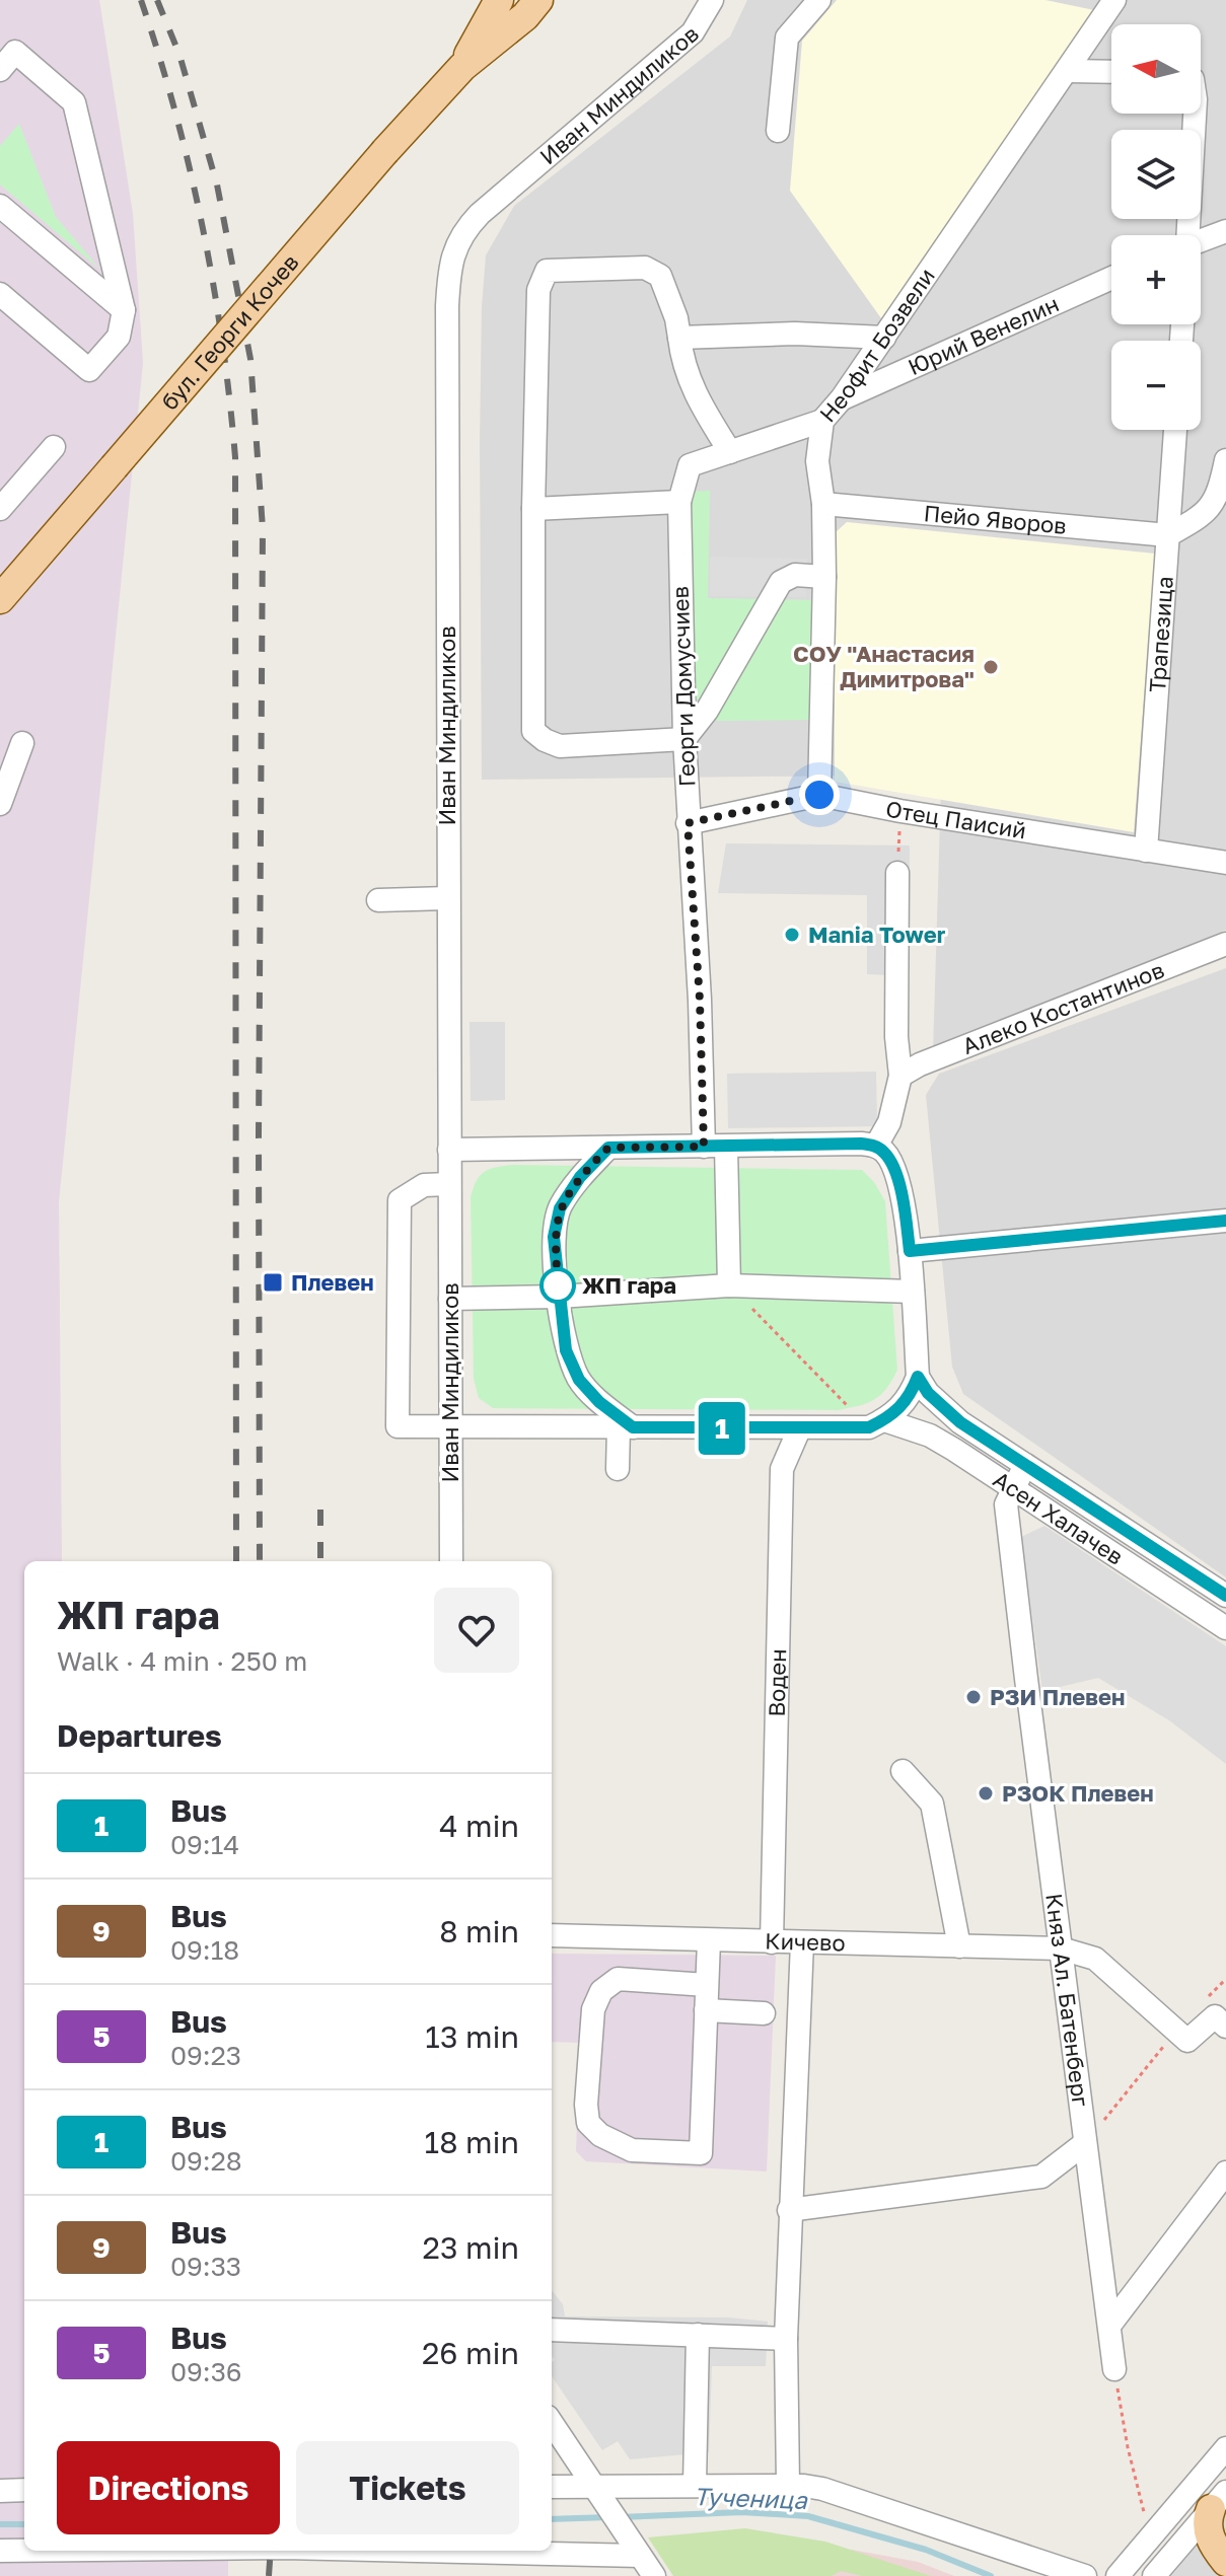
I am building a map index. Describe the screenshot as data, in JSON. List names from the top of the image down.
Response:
{
  "streets": {
    "main road": ["бул. Георги Кочев"],
    "street": [
      "Иван Миндиликов",
      "Юрий Венелин",
      "Неофит Бозвели",
      "Пейо Яворов",
      "Трапезица",
      "Георги Домусчиев",
      "Отец Паисий",
      "Алеко Костантинов",
      "Асен Халачев",
      "Воден",
      "Кичево",
      "Княз Ал. Батенберг"
    ]
  },
  "crossings": [
    ["Юрий Венелин", "Неофит Бозвели"],
    ["Неофит Бозвели", "Пейо Яворов"],
    ["Неофит Бозвели", "Георги Домусчиев"],
    ["Неофит Бозвели", "Отец Паисий"],
    ["Пейо Яворов", "Трапезица"],
    ["Трапезица", "Отец Паисий"],
    ["Георги Домусчиев", "Отец Паисий"],
    ["Асен Халачев", "Княз Ал. Батенберг"],
    ["Воден", "Кичево"],
    ["Кичево", "Княз Ал. Батенберг"]
  ],
  "water": ["Тученица"],
  "places": {
    "other": [
      "СОУ \"Анастасия Димитрова\"",
      "Mania Tower",
      "ЖП гара",
      "РЗИ Плевен",
      "РЗОК Плевен"
    ],
    "transit": ["Плевен"]
  },
  "lines": ["bus line 1"],
  "north": "left",
  "page": {
    "on_map": "1",
    "map_buttons": ["+", "−"],
    "heading": [
      ["ЖП гара", "Walk · 4 min · 250 m"],
      "Departures"
    ],
    "list": [
      {
        "mark": "1",
        "name": "Bus",
        "note": "09:14",
        "value": "4 min"
      },
      {
        "mark": "9",
        "name": "Bus",
        "note": "09:18",
        "value": "8 min"
      },
      {
        "mark": "5",
        "name": "Bus",
        "note": "09:23",
        "value": "13 min"
      },
      {
        "mark": "1",
        "name": "Bus",
        "note": "09:28",
        "value": "18 min"
      },
      {
        "mark": "9",
        "name": "Bus",
        "note": "09:33",
        "value": "23 min"
      },
      {
        "mark": "5",
        "name": "Bus",
        "note": "09:36",
        "value": "26 min"
      }
    ],
    "buttons": ["Directions", "Tickets"]
  }
}
